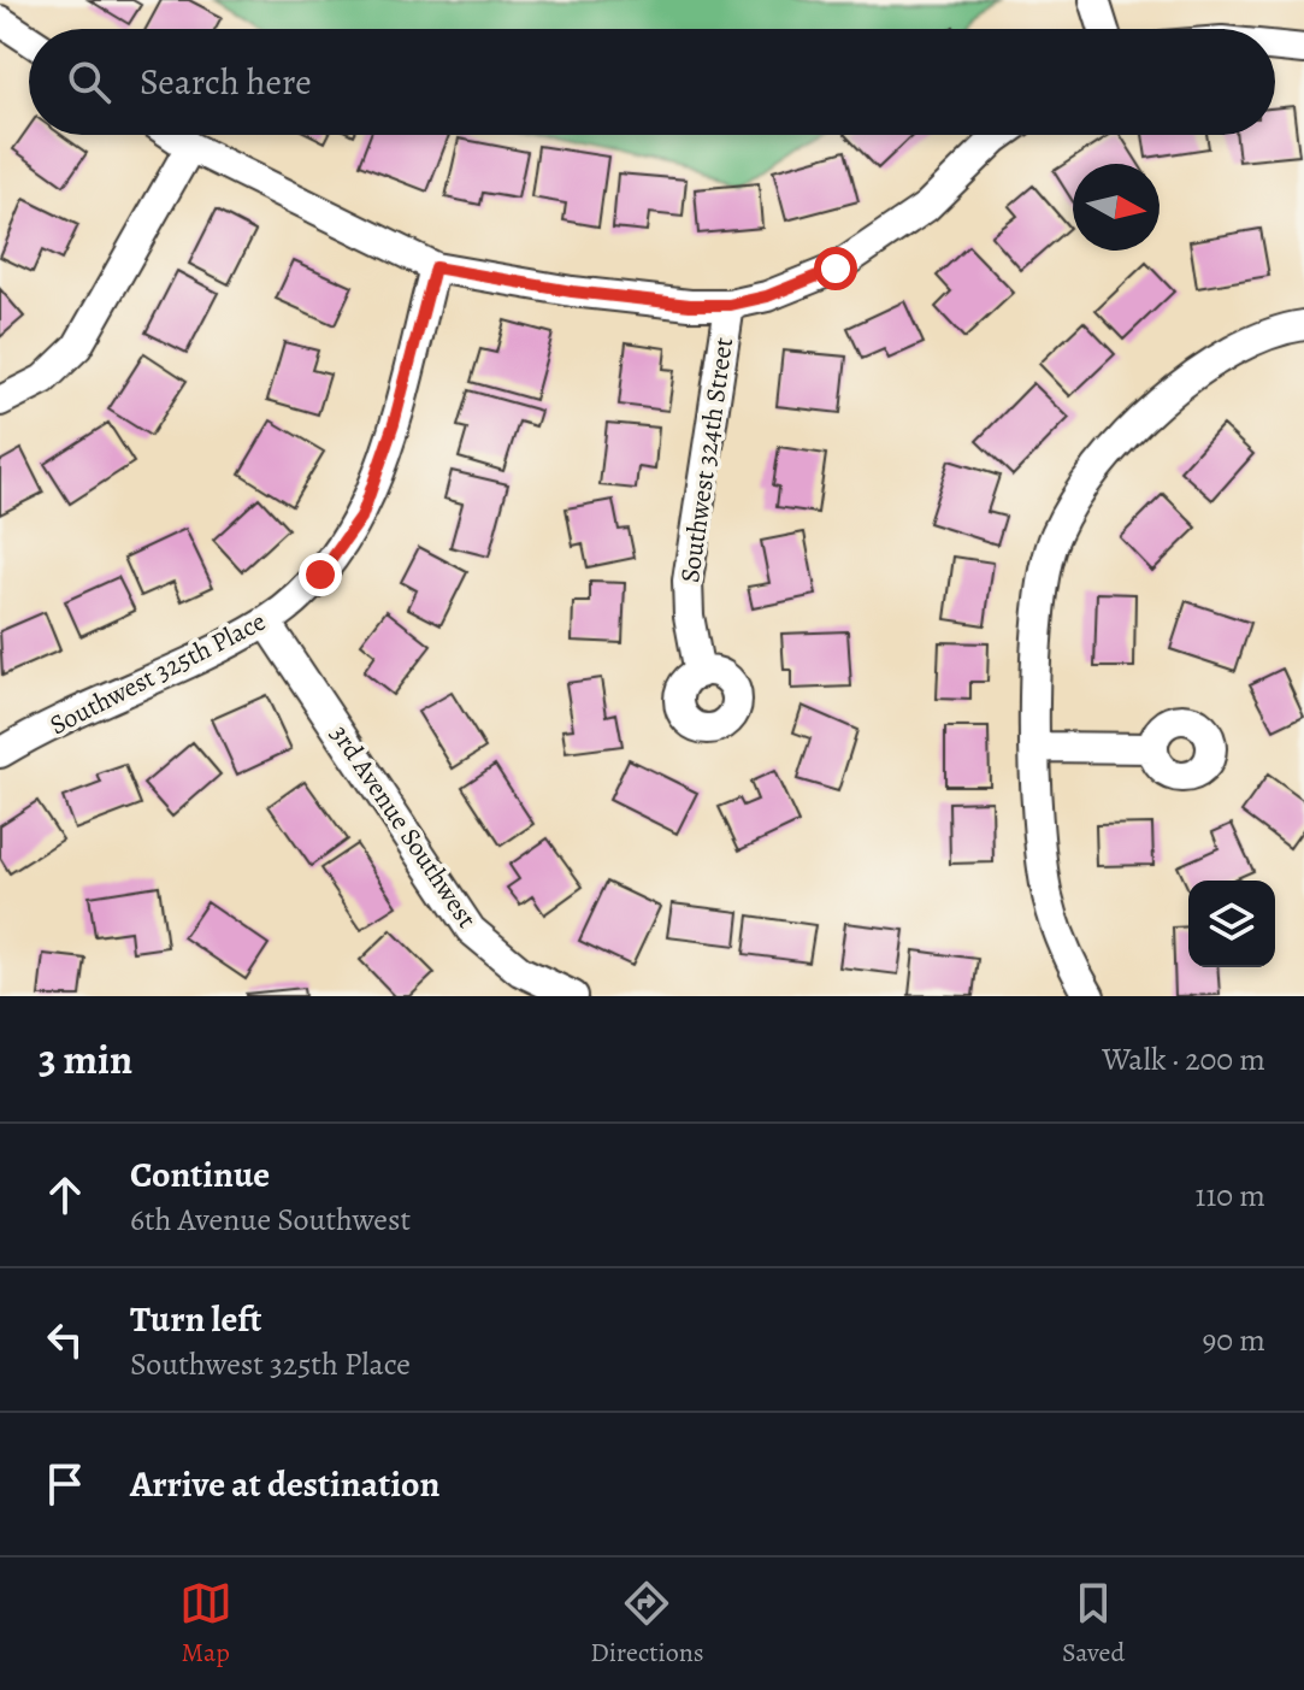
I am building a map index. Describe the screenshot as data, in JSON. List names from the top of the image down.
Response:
{
  "streets": {
    "street": ["Southwest 324th Street", "Southwest 325th Place", "3rd Avenue Southwest"]
  },
  "crossings": [
    ["Southwest 325th Place", "3rd Avenue Southwest"]
  ],
  "north": "right",
  "page": {
    "search": "Search here",
    "heading": ["3 min", "Walk · 200 m"],
    "list": [
      ["Continue", "6th Avenue Southwest", "110 m"],
      ["Turn left", "Southwest 325th Place", "90 m"],
      "Arrive at destination"
    ],
    "nav": ["Map", "Directions", "Saved"]
  }
}
